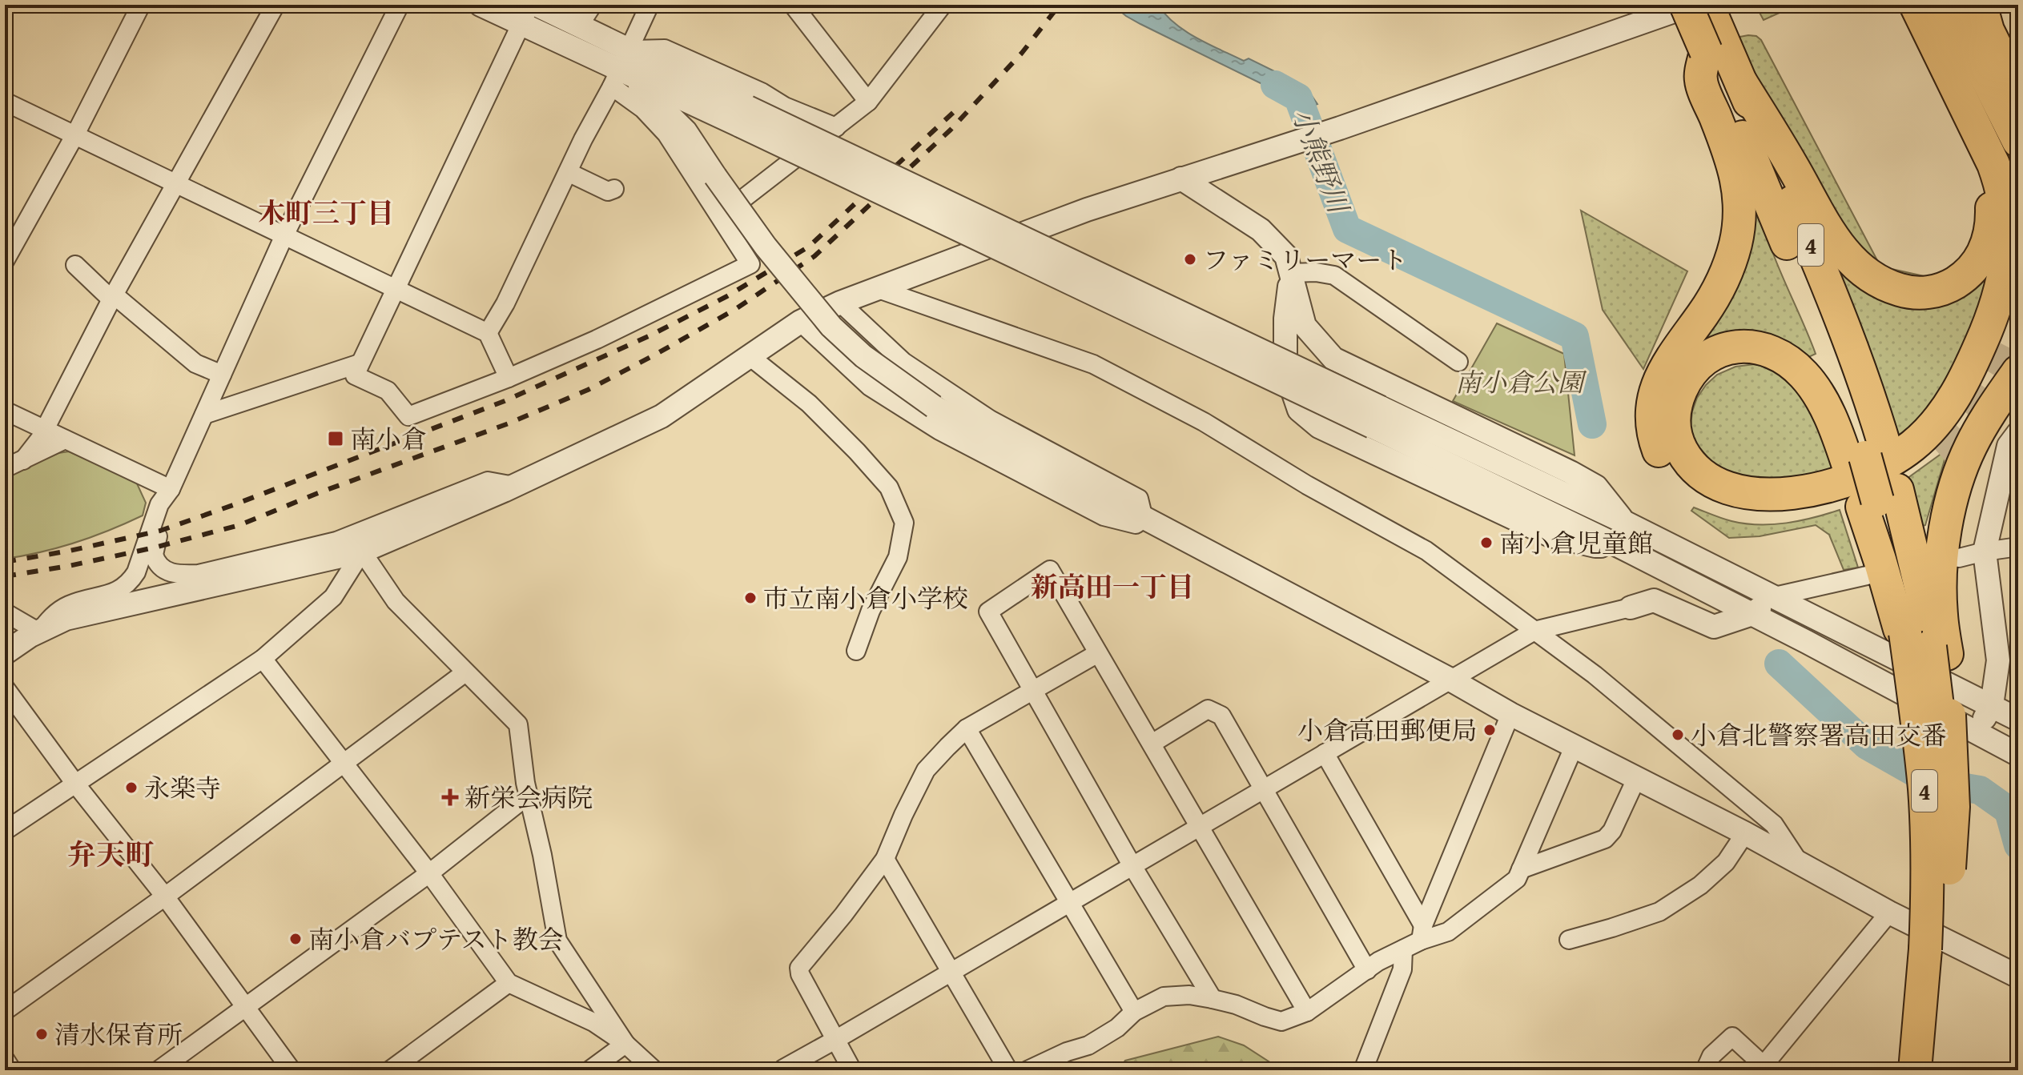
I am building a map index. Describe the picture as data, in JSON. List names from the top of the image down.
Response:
{
  "streets": {
    "highway": ["4"]
  },
  "districts": ["木町三丁目", "新高田一丁目", "弁天町"],
  "water": ["小熊野川"],
  "parks": ["南小倉公園"],
  "places": {
    "other": [
      "ファミリーマート",
      "南小倉児童館",
      "市立南小倉小学校",
      "小倉高田郵便局",
      "小倉北警察署高田交番",
      "永楽寺",
      "南小倉バプテスト教会",
      "清水保育所"
    ],
    "transit": ["南小倉"],
    "health": ["新栄会病院"]
  }
}
